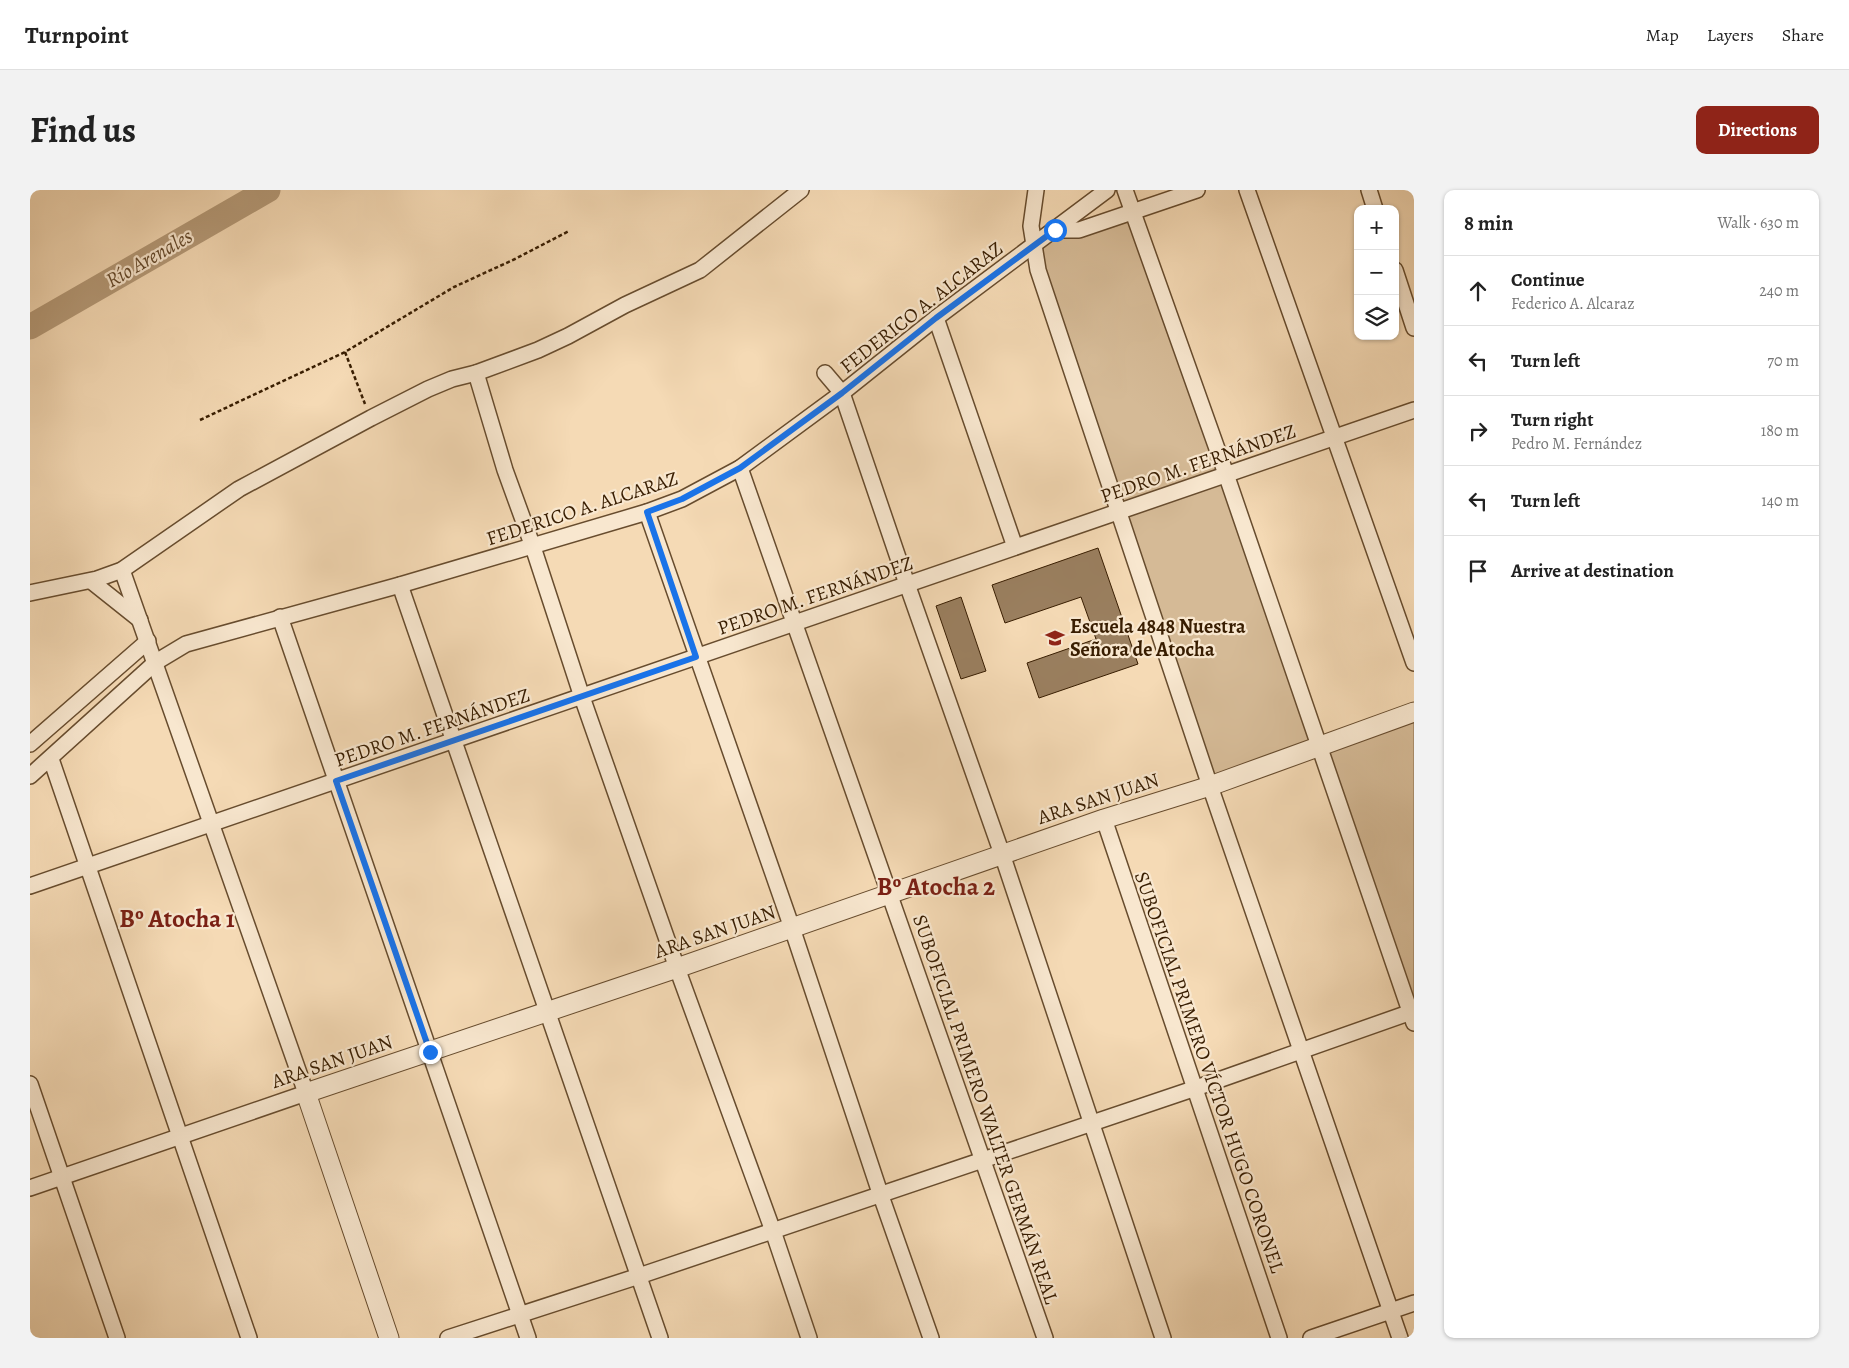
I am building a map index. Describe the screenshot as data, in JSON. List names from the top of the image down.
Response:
{
  "streets": {
    "street": [
      "FEDERICO A. ALCARAZ",
      "PEDRO M. FERNÁNDEZ",
      "ARA SAN JUAN",
      "SUBOFICIAL PRIMERO VÍCTOR HUGO CORONEL",
      "SUBOFICIAL PRIMERO WALTER GERMÁN REAL"
    ]
  },
  "crossings": [
    ["FEDERICO A. ALCARAZ", "SUBOFICIAL PRIMERO WALTER GERMÁN REAL"],
    ["PEDRO M. FERNÁNDEZ", "SUBOFICIAL PRIMERO WALTER GERMÁN REAL"],
    ["ARA SAN JUAN", "SUBOFICIAL PRIMERO VÍCTOR HUGO CORONEL"],
    ["ARA SAN JUAN", "SUBOFICIAL PRIMERO WALTER GERMÁN REAL"]
  ],
  "districts": ["Bº Atocha 2", "Bº Atocha 1"],
  "water": ["Río Arenales"],
  "places": {
    "school or university": ["Escuela 4848 Nuestra Señora de Atocha"]
  },
  "page": {
    "header": "Turnpoint",
    "nav": ["Map", "Layers", "Share"],
    "title": "Find us",
    "buttons": "Directions",
    "heading": ["8 min", "Walk · 630 m"],
    "map_buttons": ["+", "−"],
    "list": [
      ["Continue", "Federico A. Alcaraz", "240 m"],
      ["Turn left", "70 m"],
      ["Turn right", "Pedro M. Fernández", "180 m"],
      ["Turn left", "140 m"],
      "Arrive at destination"
    ]
  }
}
